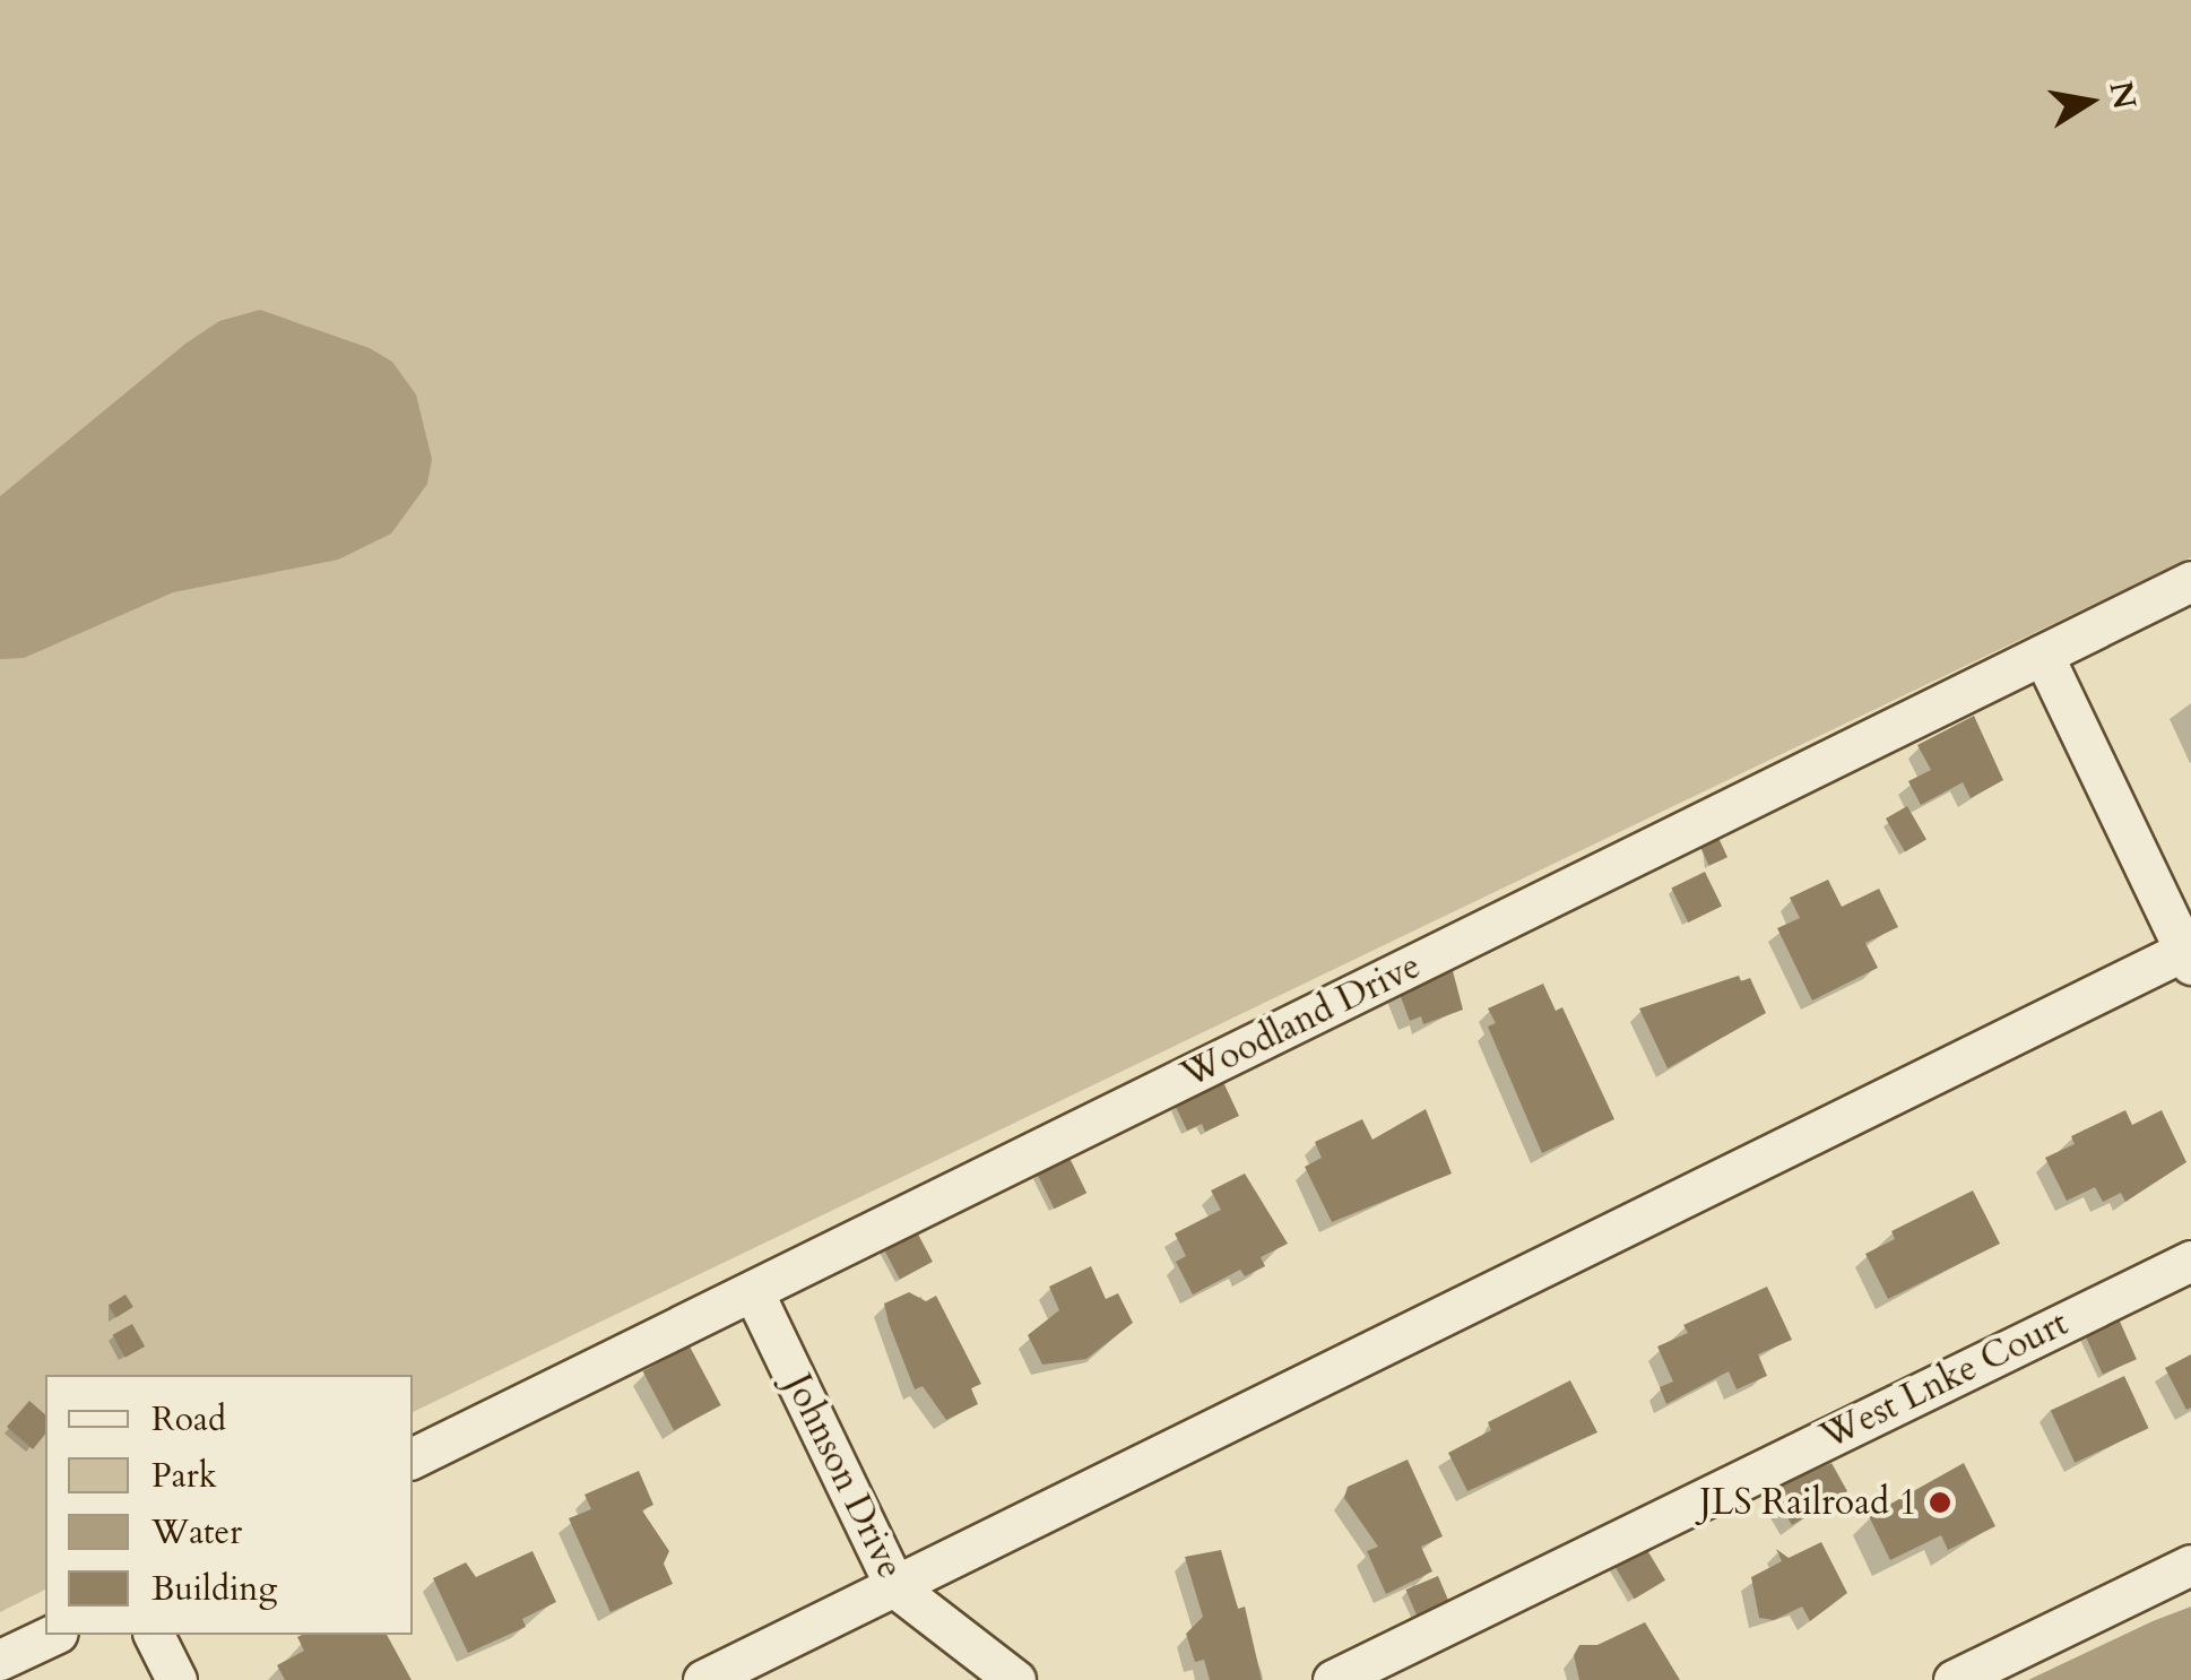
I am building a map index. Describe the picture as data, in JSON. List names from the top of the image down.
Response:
{
  "streets": {
    "street": ["Woodland Drive", "West Lnke Court", "Johnson Drive"]
  },
  "crossings": [
    ["Woodland Drive", "Johnson Drive"]
  ],
  "places": ["JLS Railroad 1"],
  "legend": [
    "Road",
    "Park",
    "Water",
    "Building"
  ],
  "north": "right"
}
